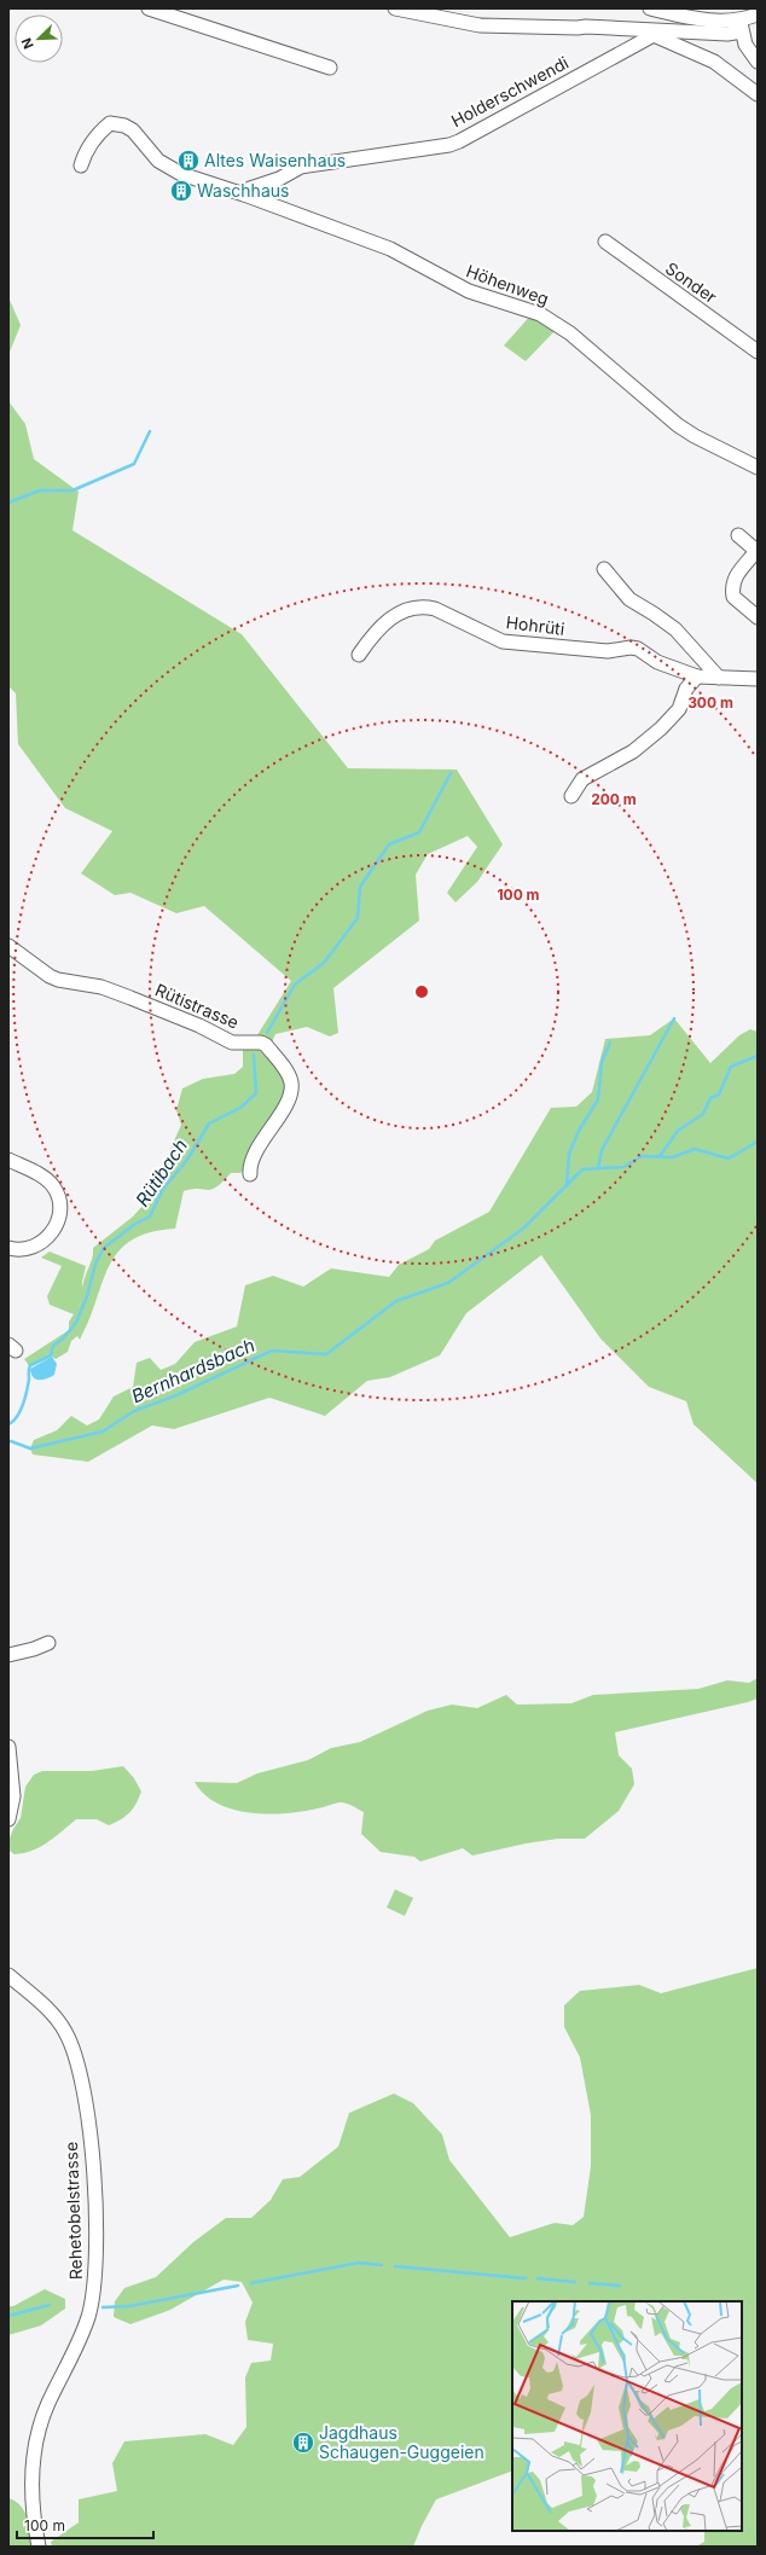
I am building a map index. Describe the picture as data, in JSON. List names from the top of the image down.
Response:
{
  "streets": {
    "street": [
      "Holderschwendi",
      "Sonder",
      "Höhenweg",
      "Hohrüti",
      "Rütistrasse",
      "Rehetobelstrasse"
    ]
  },
  "crossings": [
    ["Holderschwendi", "Höhenweg"]
  ],
  "water": ["Rütibach", "Bernhardsbach"],
  "places": {
    "building": ["Altes Waisenhaus", "Waschhaus", "Jagdhaus Schaugen-Guggeien"]
  },
  "scale_bar": "100 m",
  "north": "bottom left",
  "rings": ["300 m", "200 m", "100 m"]
}
